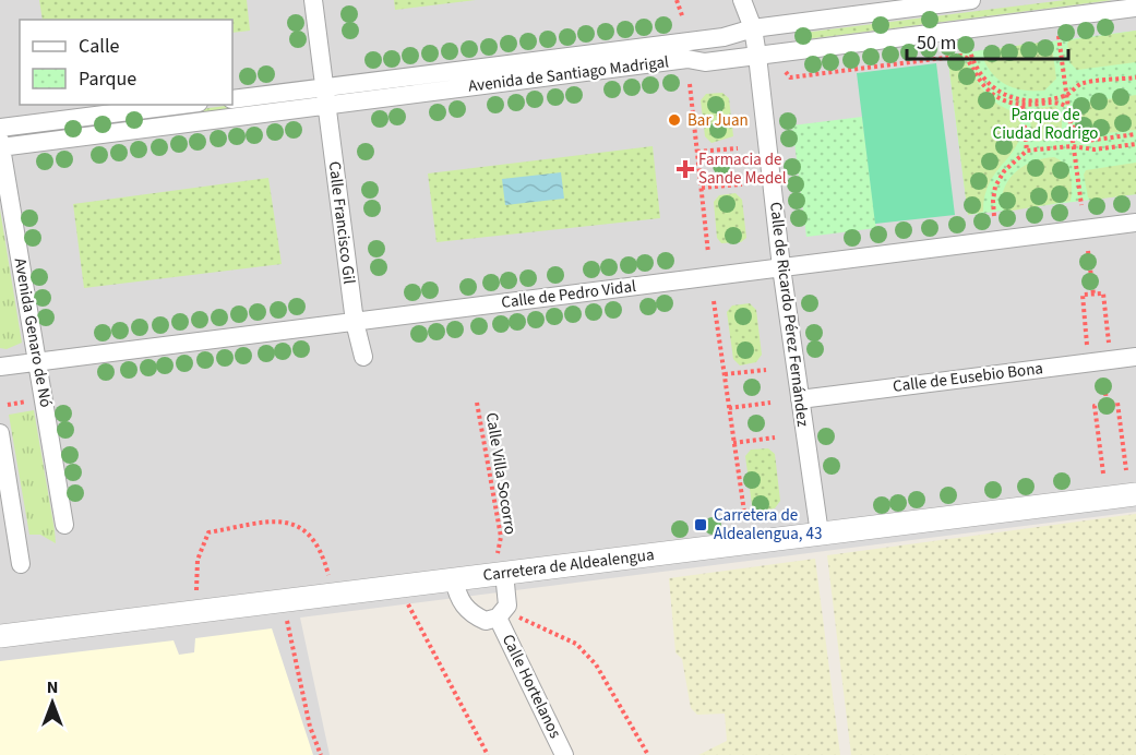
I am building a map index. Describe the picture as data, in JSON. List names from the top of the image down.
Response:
{
  "streets": {
    "street": [
      "Avenida de Santiago Madrigal",
      "Calle Francisco Gil",
      "Calle de Pedro Vidal",
      "Calle de Ricardo Pérez Fernández",
      "Avenida Genaro de Nó",
      "Calle de Eusebio Bona",
      "Carretera de Aldealengua",
      "Calle Hortelanos"
    ],
    "path": ["Calle Villa Socorro"]
  },
  "crossings": [
    ["Avenida de Santiago Madrigal", "Calle Francisco Gil"],
    ["Avenida de Santiago Madrigal", "Calle de Ricardo Pérez Fernández"],
    ["Avenida de Santiago Madrigal", "Avenida Genaro de Nó"],
    ["Calle Francisco Gil", "Calle de Pedro Vidal"],
    ["Calle de Pedro Vidal", "Calle de Ricardo Pérez Fernández"],
    ["Calle de Pedro Vidal", "Avenida Genaro de Nó"],
    ["Calle de Ricardo Pérez Fernández", "Calle de Eusebio Bona"],
    ["Calle de Ricardo Pérez Fernández", "Carretera de Aldealengua"],
    ["Carretera de Aldealengua", "Calle Hortelanos"]
  ],
  "parks": ["Parque de Ciudad Rodrigo"],
  "places": {
    "other": ["Bar Juan"],
    "health": ["Farmacia de Sande Medel"],
    "transit": ["Carretera de Aldealengua, 43"]
  },
  "legend": ["Calle", "Parque"],
  "scale_bar": "50 m",
  "north": "top"
}
